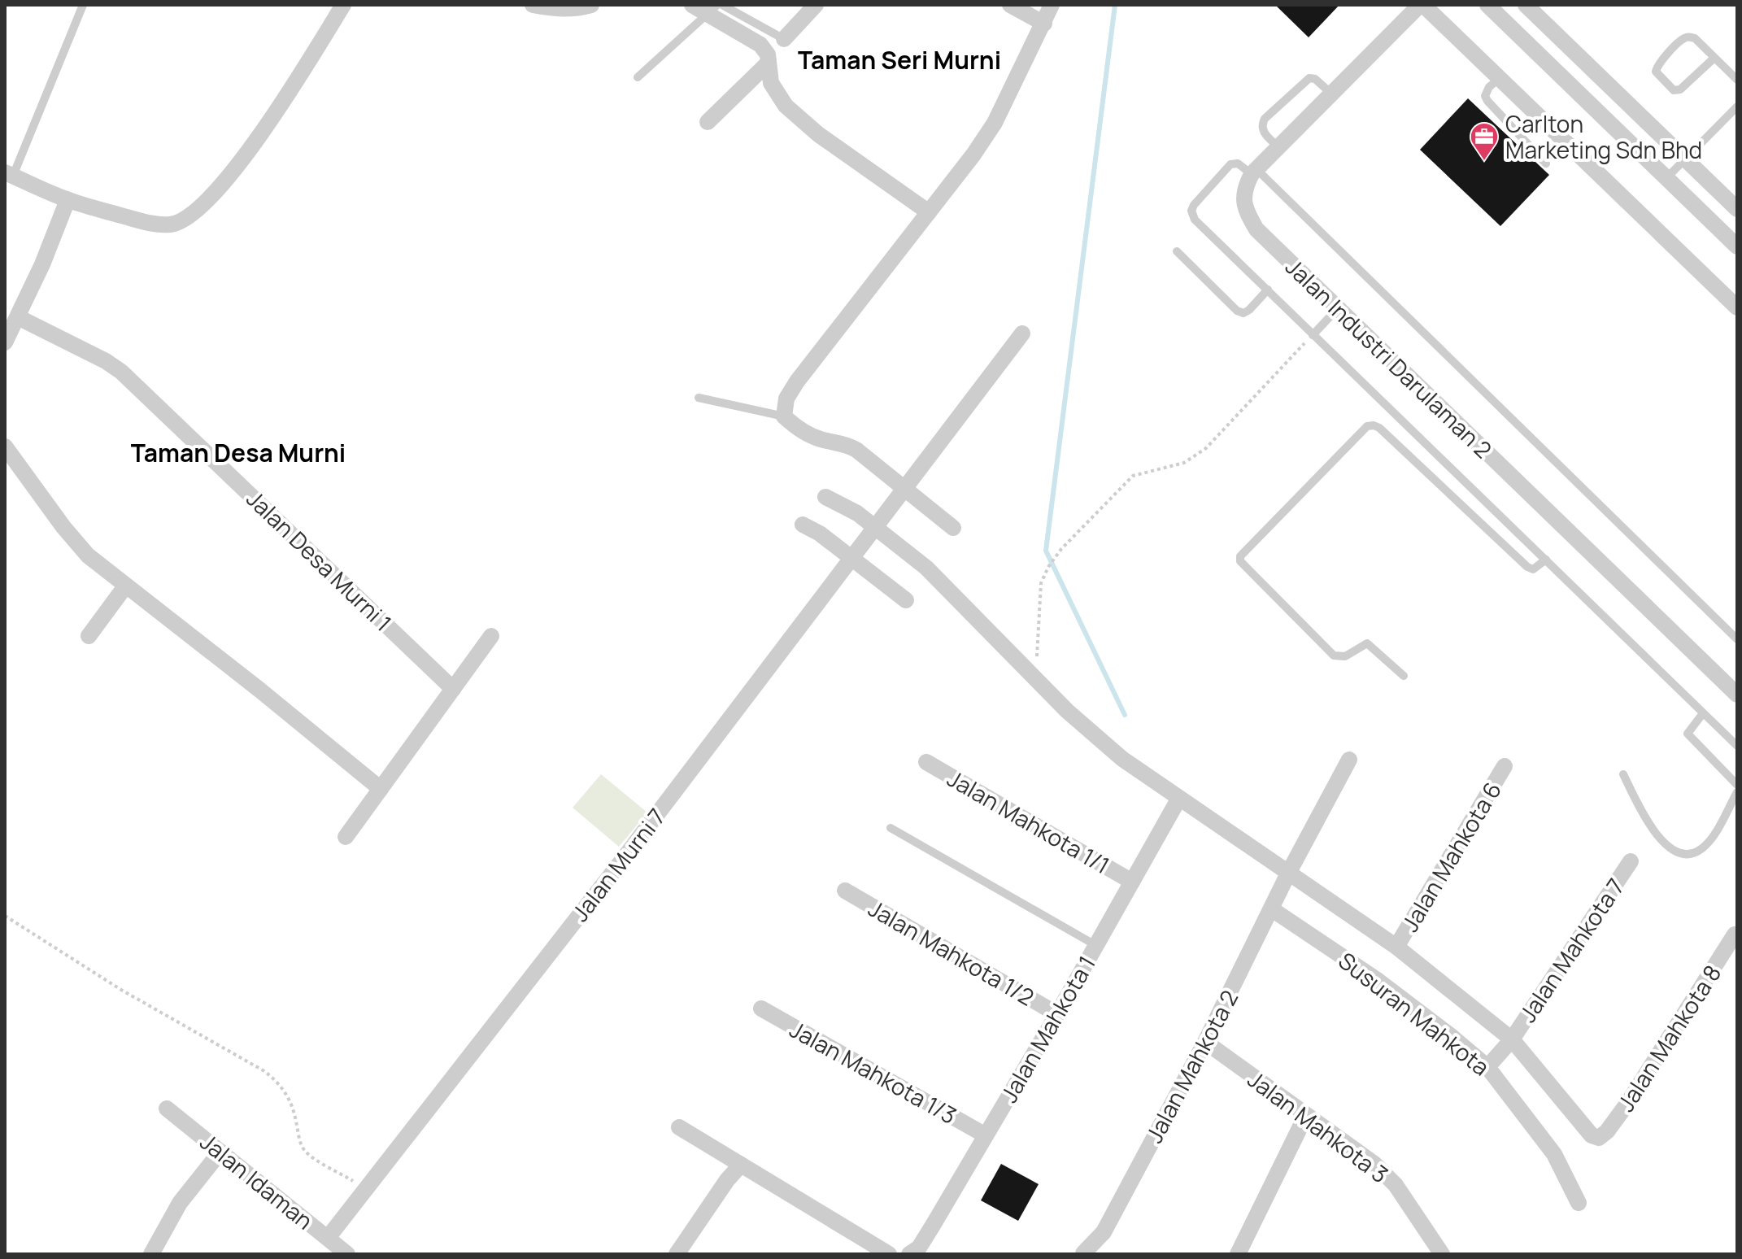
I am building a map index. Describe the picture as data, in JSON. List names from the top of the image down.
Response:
{
  "streets": {
    "street": [
      "Jalan Industri Darulaman 2",
      "Jalan Desa Murni 1",
      "Jalan Mahkota 1/1",
      "Jalan Mahkota 6",
      "Jalan Murni 7",
      "Jalan Mahkota 7",
      "Jalan Mahkota 1/2",
      "Susuran Mahkota",
      "Jalan Mahkota 1",
      "Jalan Mahkota 8",
      "Jalan Mahkota 2",
      "Jalan Mahkota 1/3",
      "Jalan Mahkota 3",
      "Jalan Idaman"
    ]
  },
  "crossings": [
    ["Jalan Mahkota 1/1", "Jalan Mahkota 1"],
    ["Jalan Murni 7", "Jalan Idaman"],
    ["Jalan Mahkota 7", "Susuran Mahkota"],
    ["Jalan Mahkota 7", "Jalan Mahkota 8"],
    ["Jalan Mahkota 1/2", "Jalan Mahkota 1"],
    ["Susuran Mahkota", "Jalan Mahkota 2"],
    ["Jalan Mahkota 1", "Jalan Mahkota 1/3"],
    ["Jalan Mahkota 2", "Jalan Mahkota 3"]
  ],
  "districts": ["Taman Seri Murni", "Taman Desa Murni"],
  "places": {
    "office": ["Carlton Marketing Sdn Bhd"]
  }
}
